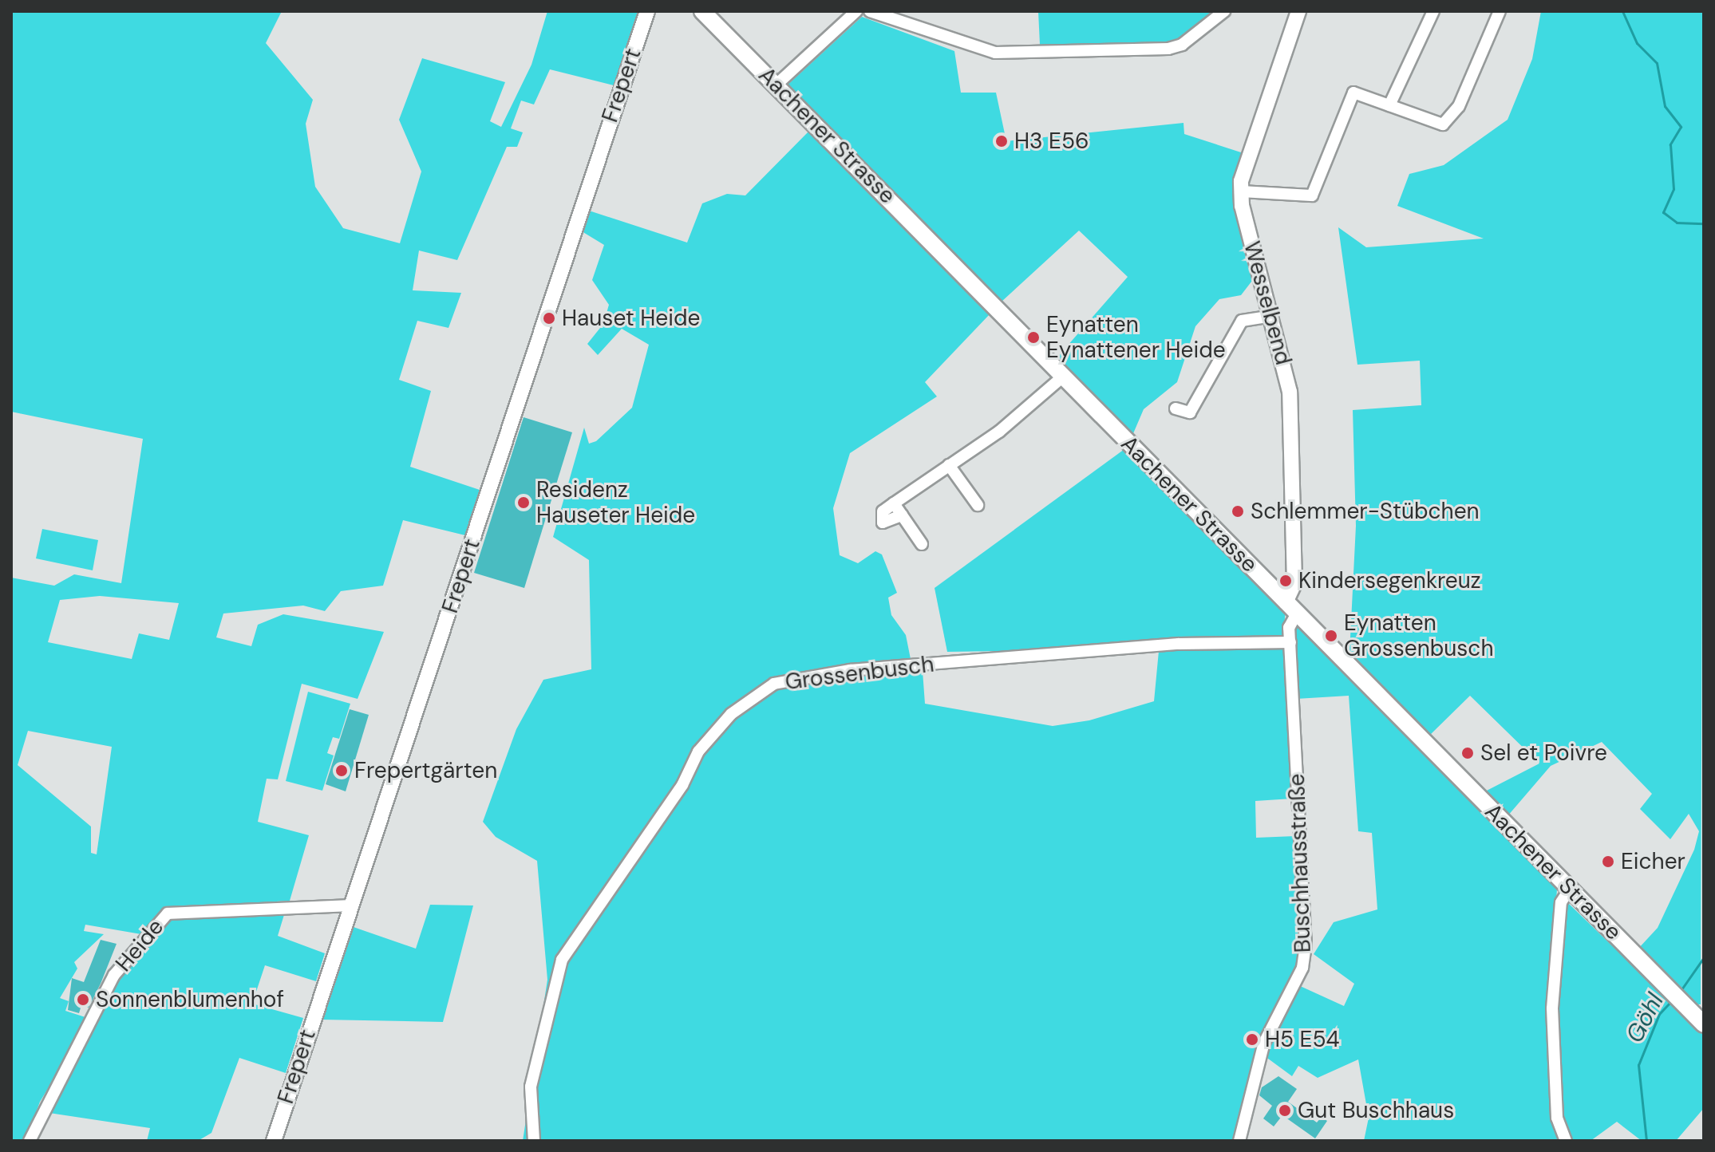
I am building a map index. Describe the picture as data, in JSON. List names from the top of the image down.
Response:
{
  "streets": {
    "main road": ["Aachener Strasse"],
    "street": [
      "Frepert",
      "Wesselbend",
      "Grossenbusch",
      "Buschhausstraße",
      "Heide"
    ]
  },
  "crossings": [
    ["Frepert", "Heide"],
    ["Aachener Strasse", "Wesselbend"],
    ["Aachener Strasse", "Buschhausstraße"],
    ["Wesselbend", "Buschhausstraße"],
    ["Grossenbusch", "Buschhausstraße"]
  ],
  "water": ["Göhl"],
  "places": [
    "H3 E56",
    "Hauset Heide",
    "Eynatten Eynattener Heide",
    "Residenz Hauseter Heide",
    "Schlemmer-Stübchen",
    "Kindersegenkreuz",
    "Eynatten Grossenbusch",
    "Sel et Poivre",
    "Frepertgärten",
    "Eicher",
    "Sonnenblumenhof",
    "H5 E54",
    "Gut Buschhaus"
  ]
}
